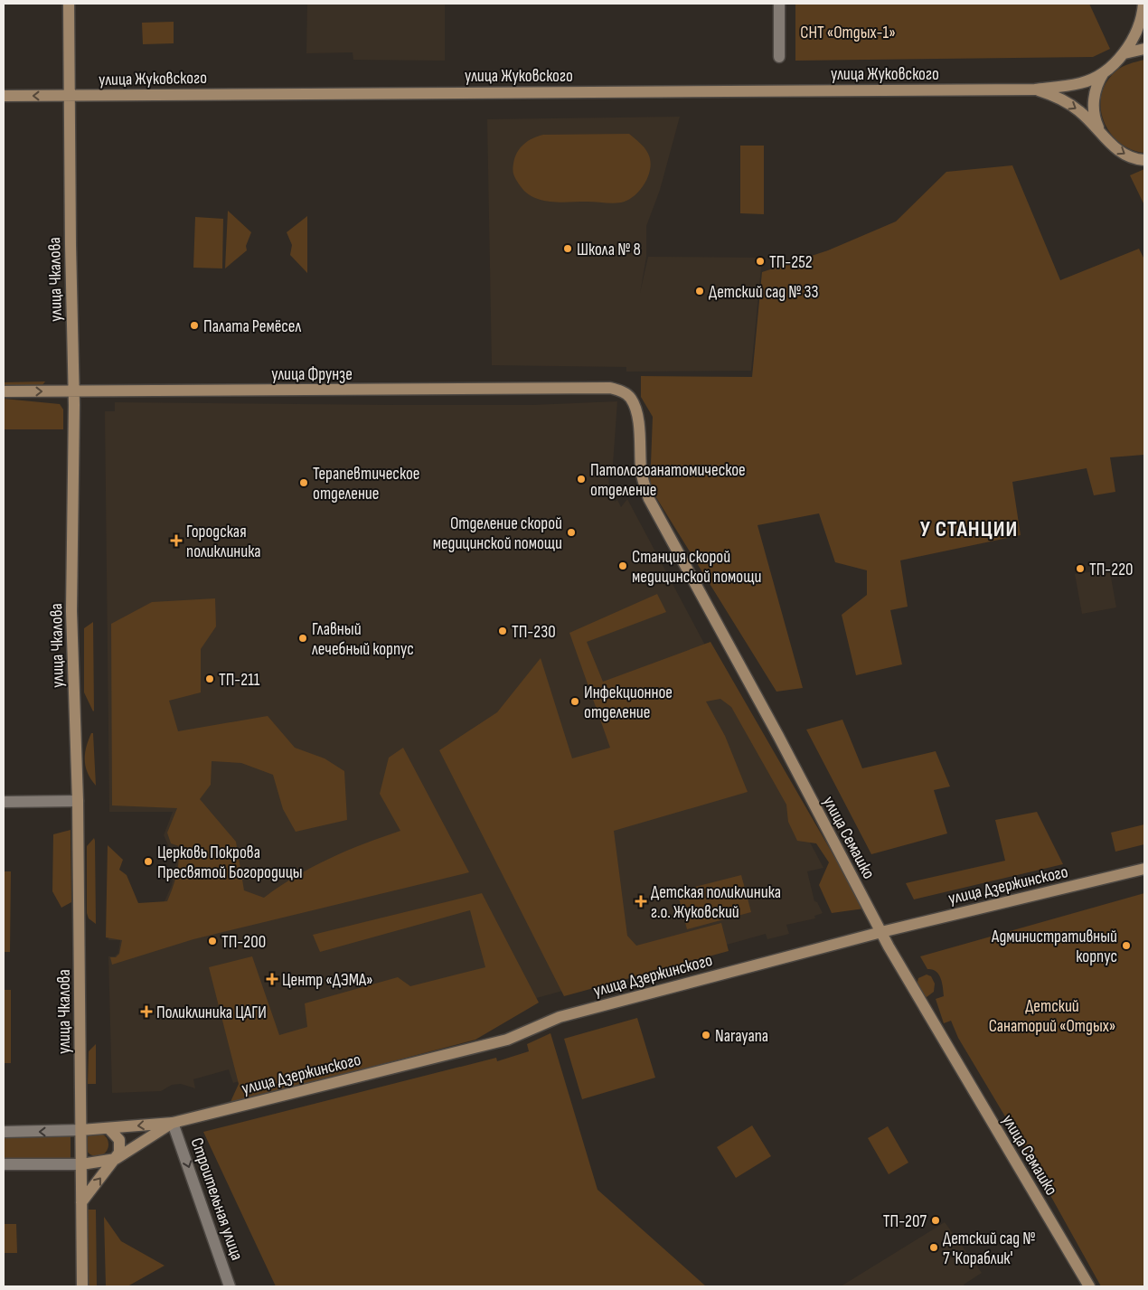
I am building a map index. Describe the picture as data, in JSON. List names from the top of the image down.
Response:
{
  "streets": {
    "main road": [
      "улица Жуковского",
      "улица Чкалова",
      "улица Фрунзе",
      "улица Семашко",
      "улица Дзержинского"
    ],
    "street": ["Строительная улица"]
  },
  "crossings": [
    ["улица Жуковского", "улица Чкалова"],
    ["улица Чкалова", "улица Фрунзе"],
    ["улица Чкалова", "улица Дзержинского"],
    ["улица Фрунзе", "улица Семашко"],
    ["улица Семашко", "улица Дзержинского"],
    ["улица Дзержинского", "Строительная улица"]
  ],
  "one_way": ["Строительная улица"],
  "districts": ["У СТАНЦИИ"],
  "parks": ["СНТ «Отдых-1»", "Детский Санаторий «Отдых»"],
  "places": {
    "other": [
      "Школа № 8",
      "ТП-252",
      "Детский сад № 33",
      "Палата Ремёсел",
      "Патологоанатомическое отделение",
      "Терапевтическое отделение",
      "Отделение скорой медицинской помощи",
      "Станция скорой медицинской помощи",
      "ТП-220",
      "ТП-230",
      "Главный лечебный корпус",
      "ТП-211",
      "Инфекционное отделение",
      "Церковь Покрова Пресвятой Богородицы",
      "ТП-200",
      "Административный корпус",
      "Narayana",
      "ТП-207",
      "Детский сад № 7 'Кораблик'"
    ],
    "health": [
      "Городская поликлиника",
      "Детская поликлиника г.о. Жуковский",
      "Центр «ДЭМА»",
      "Поликлиника ЦАГИ"
    ]
  }
}
